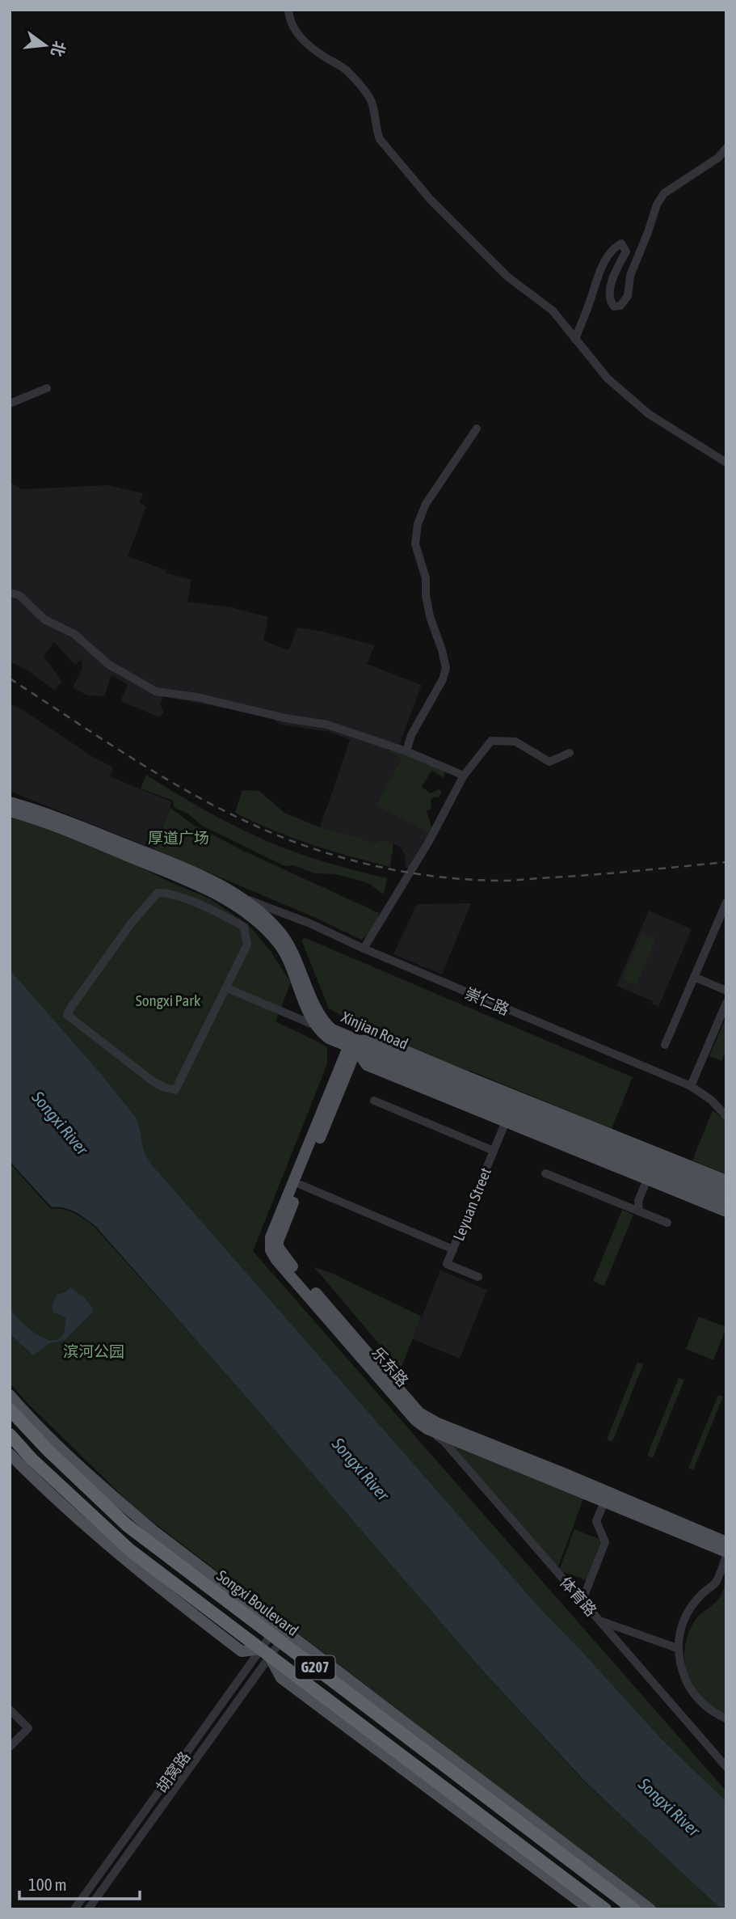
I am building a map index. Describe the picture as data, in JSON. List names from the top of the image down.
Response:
{
  "streets": {
    "highway": ["Songxi Boulevard", "G207"],
    "main road": ["Xinjian Road", "乐东路"],
    "street": [
      "崇仁路",
      "Leyuan Street",
      "体育路",
      "胡窝路"
    ]
  },
  "crossings": [
    ["崇仁路", "Xinjian Road"],
    ["Xinjian Road", "Leyuan Street"],
    ["Xinjian Road", "乐东路"],
    ["乐东路", "体育路"],
    ["Songxi Boulevard", "胡窝路"],
    ["G207", "胡窝路"]
  ],
  "water": ["Songxi River"],
  "parks": ["厚道广场", "Songxi Park", "滨河公园"],
  "scale_bar": "100 m",
  "north": "right"
}
